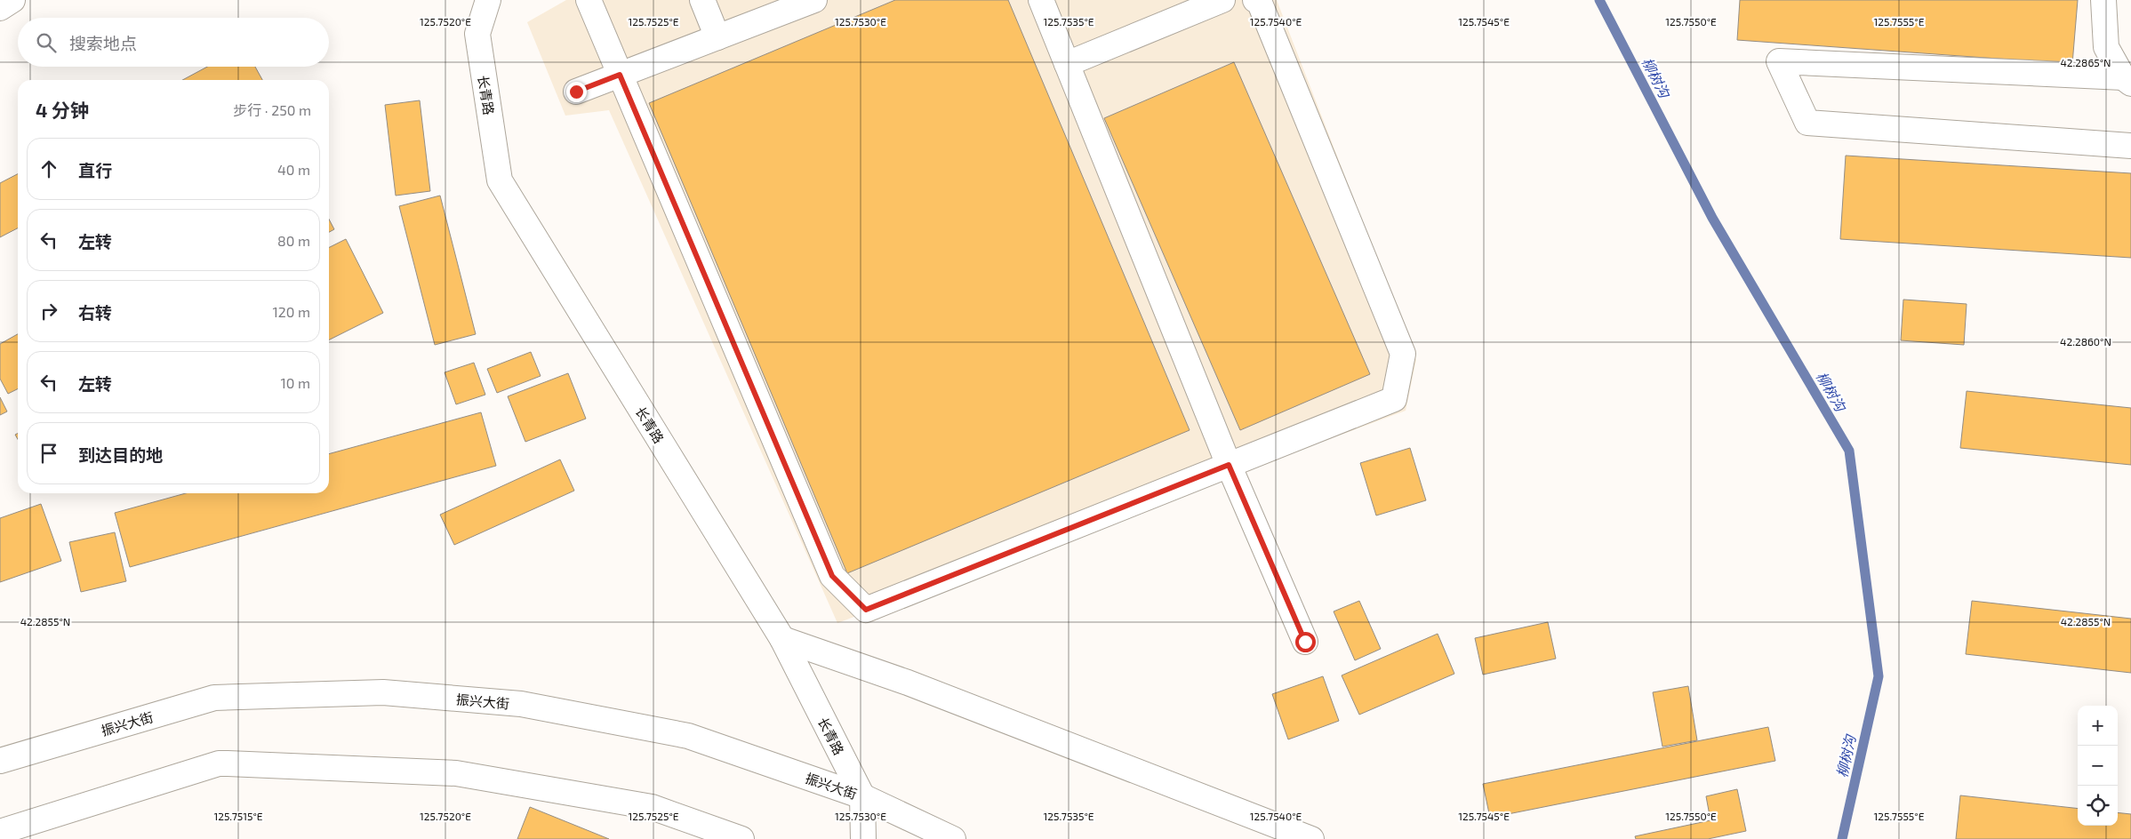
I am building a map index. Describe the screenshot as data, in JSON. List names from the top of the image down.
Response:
{
  "streets": {
    "street": ["长青路", "振兴大街"]
  },
  "crossings": [
    ["长青路", "振兴大街"]
  ],
  "water": ["柳树沟"],
  "page": {
    "search": "搜索地点",
    "heading": ["4 分钟", "步行 · 250 m"],
    "list": [
      ["直行", "40 m"],
      ["左转", "80 m"],
      ["右转", "120 m"],
      ["左转", "10 m"],
      "到达目的地"
    ],
    "map_buttons": ["+", "−"]
  },
  "coordinates": [
    "125.7520°E",
    "125.7525°E",
    "125.7530°E",
    "125.7535°E",
    "125.7540°E",
    "125.7545°E",
    "125.7550°E",
    "125.7555°E",
    "42.2865°N",
    "42.2860°N",
    "42.2855°N",
    "125.7515°E"
  ]
}
